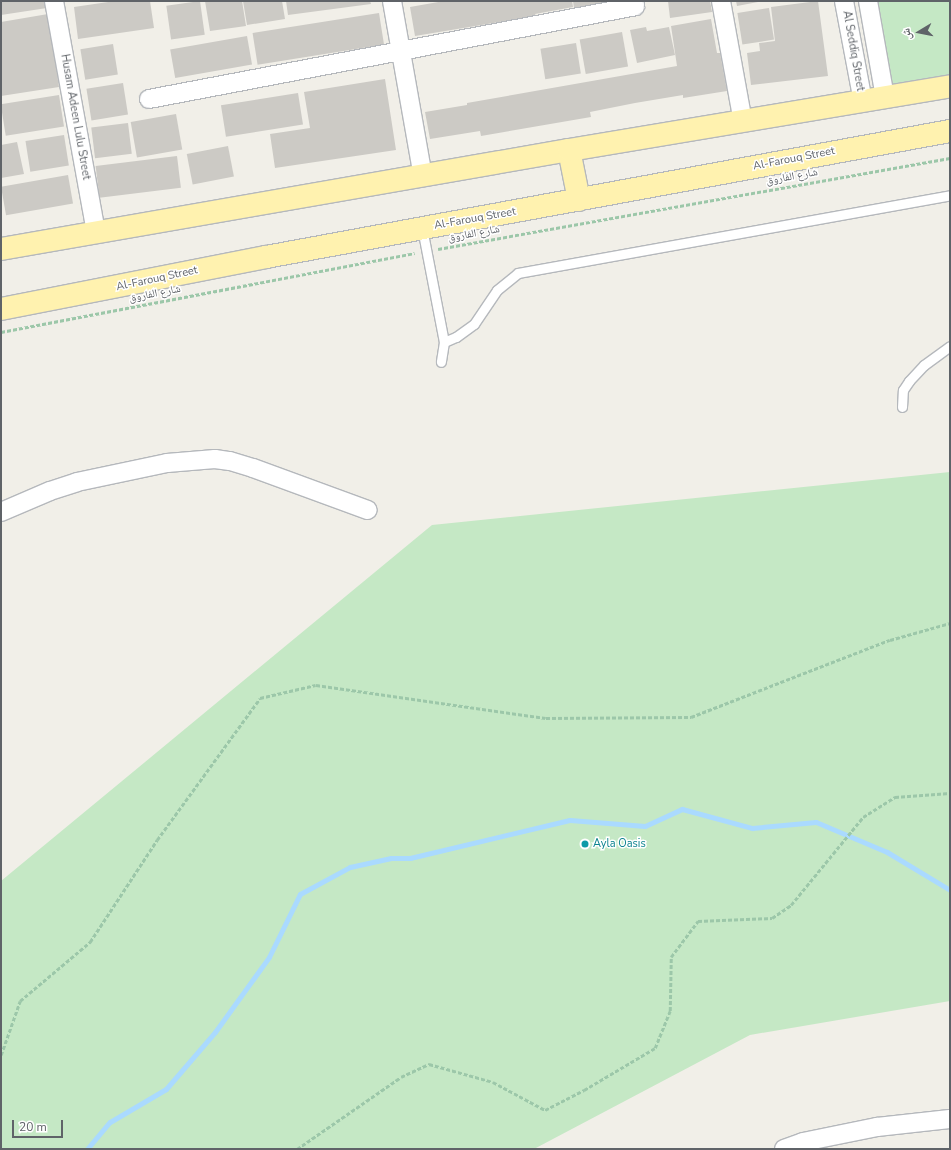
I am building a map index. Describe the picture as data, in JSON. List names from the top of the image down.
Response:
{
  "streets": {
    "main road": ["Al-Farouq Street"],
    "street": ["Al Seddiq Street", "Husam Adeen Lulu Street"],
    "path": ["شارع الفاروق"]
  },
  "places": ["Ayla Oasis"],
  "scale_bar": "20 m",
  "north": "left"
}
